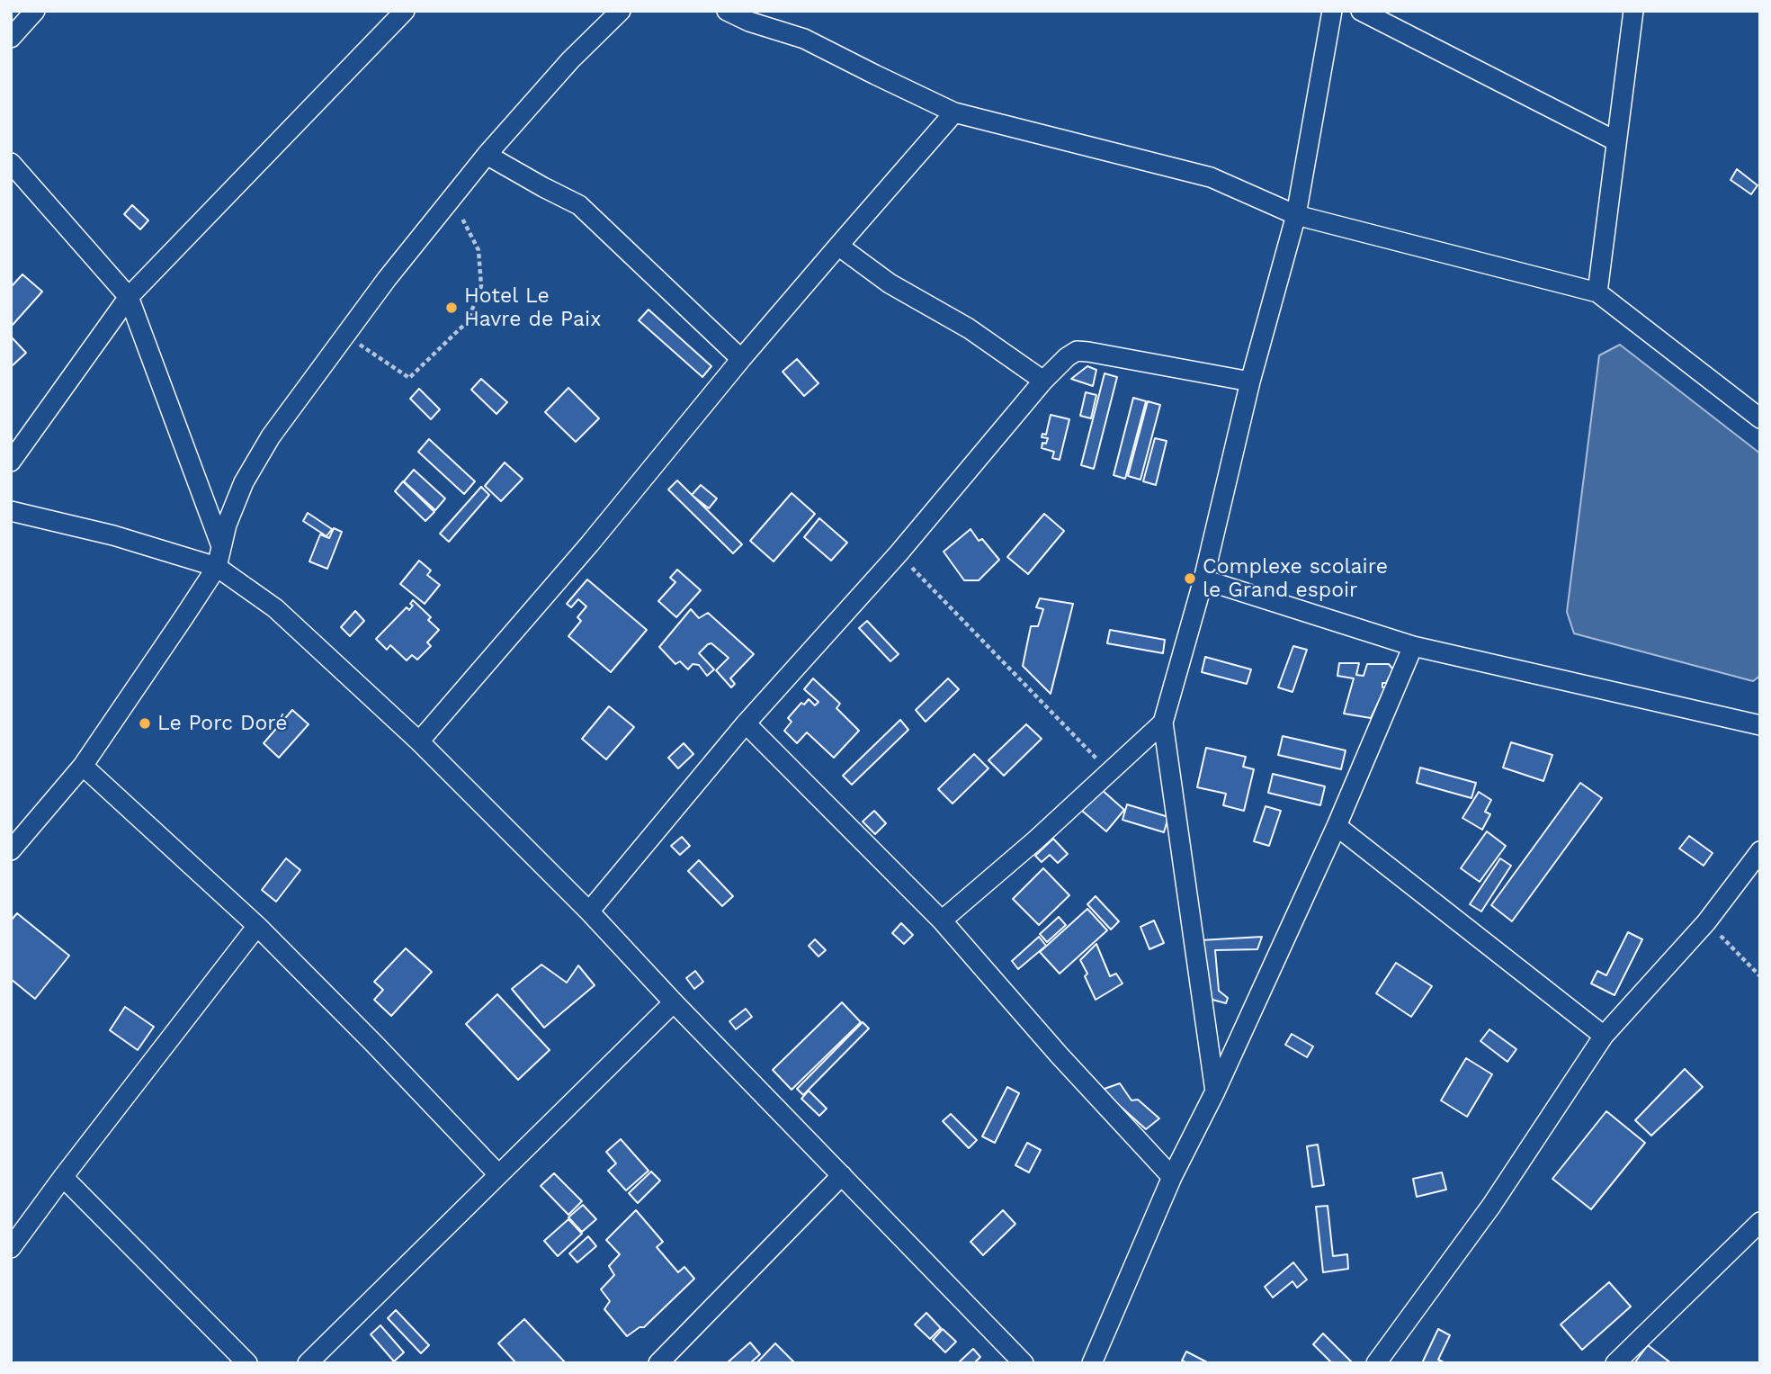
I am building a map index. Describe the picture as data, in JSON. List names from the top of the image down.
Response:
{
  "places": ["Hotel Le Havre de Paix", "Complexe scolaire le Grand espoir", "Le Porc Doré"]
}
